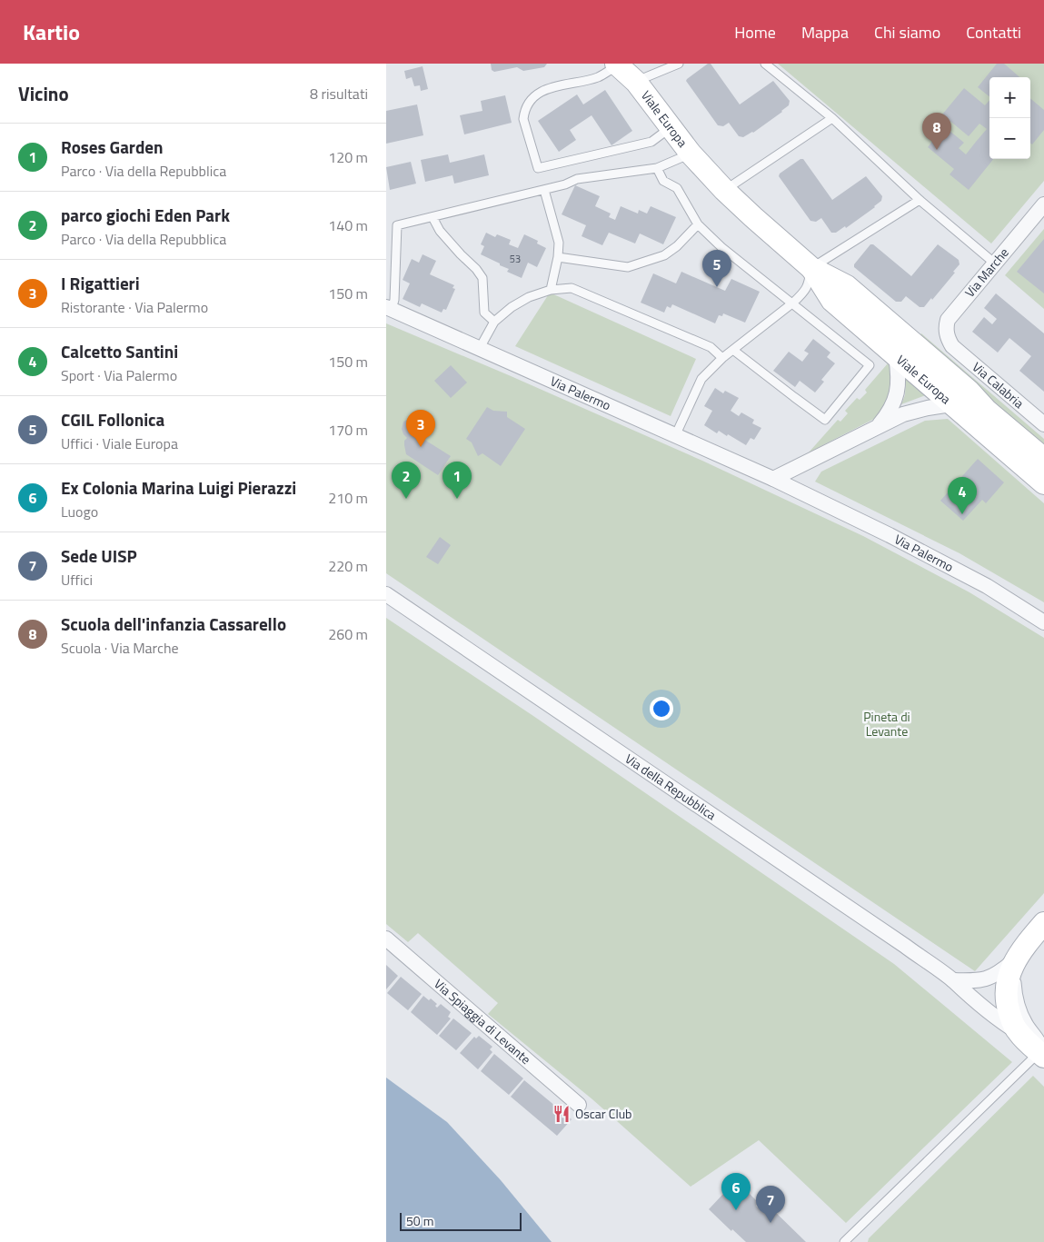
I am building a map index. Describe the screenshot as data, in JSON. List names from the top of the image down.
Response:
{
  "streets": {
    "main road": ["Viale Europa"],
    "street": [
      "Via Marche",
      "Via Calabria",
      "Via Palermo",
      "Via della Repubblica",
      "Via Spiaggia di Levante"
    ]
  },
  "crossings": [
    ["Via Marche", "Via Calabria"]
  ],
  "parks": ["Pineta di Levante"],
  "places": {
    "restaurant": ["Oscar Club"]
  },
  "house_numbers": ["53"],
  "scale_bar": "50 m",
  "page": {
    "header": "Kartio",
    "nav": [
      "Home",
      "Mappa",
      "Chi siamo",
      "Contatti"
    ],
    "heading": ["Vicino", "8 risultati"],
    "map_buttons": ["+", "−"],
    "pins": [
      "8",
      "5",
      "3",
      "1",
      "2",
      "4",
      "6",
      "7"
    ],
    "list": [
      {
        "mark": "1",
        "name": "Roses Garden",
        "note": "Parco · Via della Repubblica",
        "value": "120 m"
      },
      {
        "mark": "2",
        "name": "parco giochi Eden Park",
        "note": "Parco · Via della Repubblica",
        "value": "140 m"
      },
      {
        "mark": "3",
        "name": "I Rigattieri",
        "note": "Ristorante · Via Palermo",
        "value": "150 m"
      },
      {
        "mark": "4",
        "name": "Calcetto Santini",
        "note": "Sport · Via Palermo",
        "value": "150 m"
      },
      {
        "mark": "5",
        "name": "CGIL Follonica",
        "note": "Uffici · Viale Europa",
        "value": "170 m"
      },
      {
        "mark": "6",
        "name": "Ex Colonia Marina Luigi Pierazzi",
        "note": "Luogo",
        "value": "210 m"
      },
      {
        "mark": "7",
        "name": "Sede UISP",
        "note": "Uffici",
        "value": "220 m"
      },
      {
        "mark": "8",
        "name": "Scuola dell'infanzia Cassarello",
        "note": "Scuola · Via Marche",
        "value": "260 m"
      }
    ],
    "scale": "50 m"
  }
}
